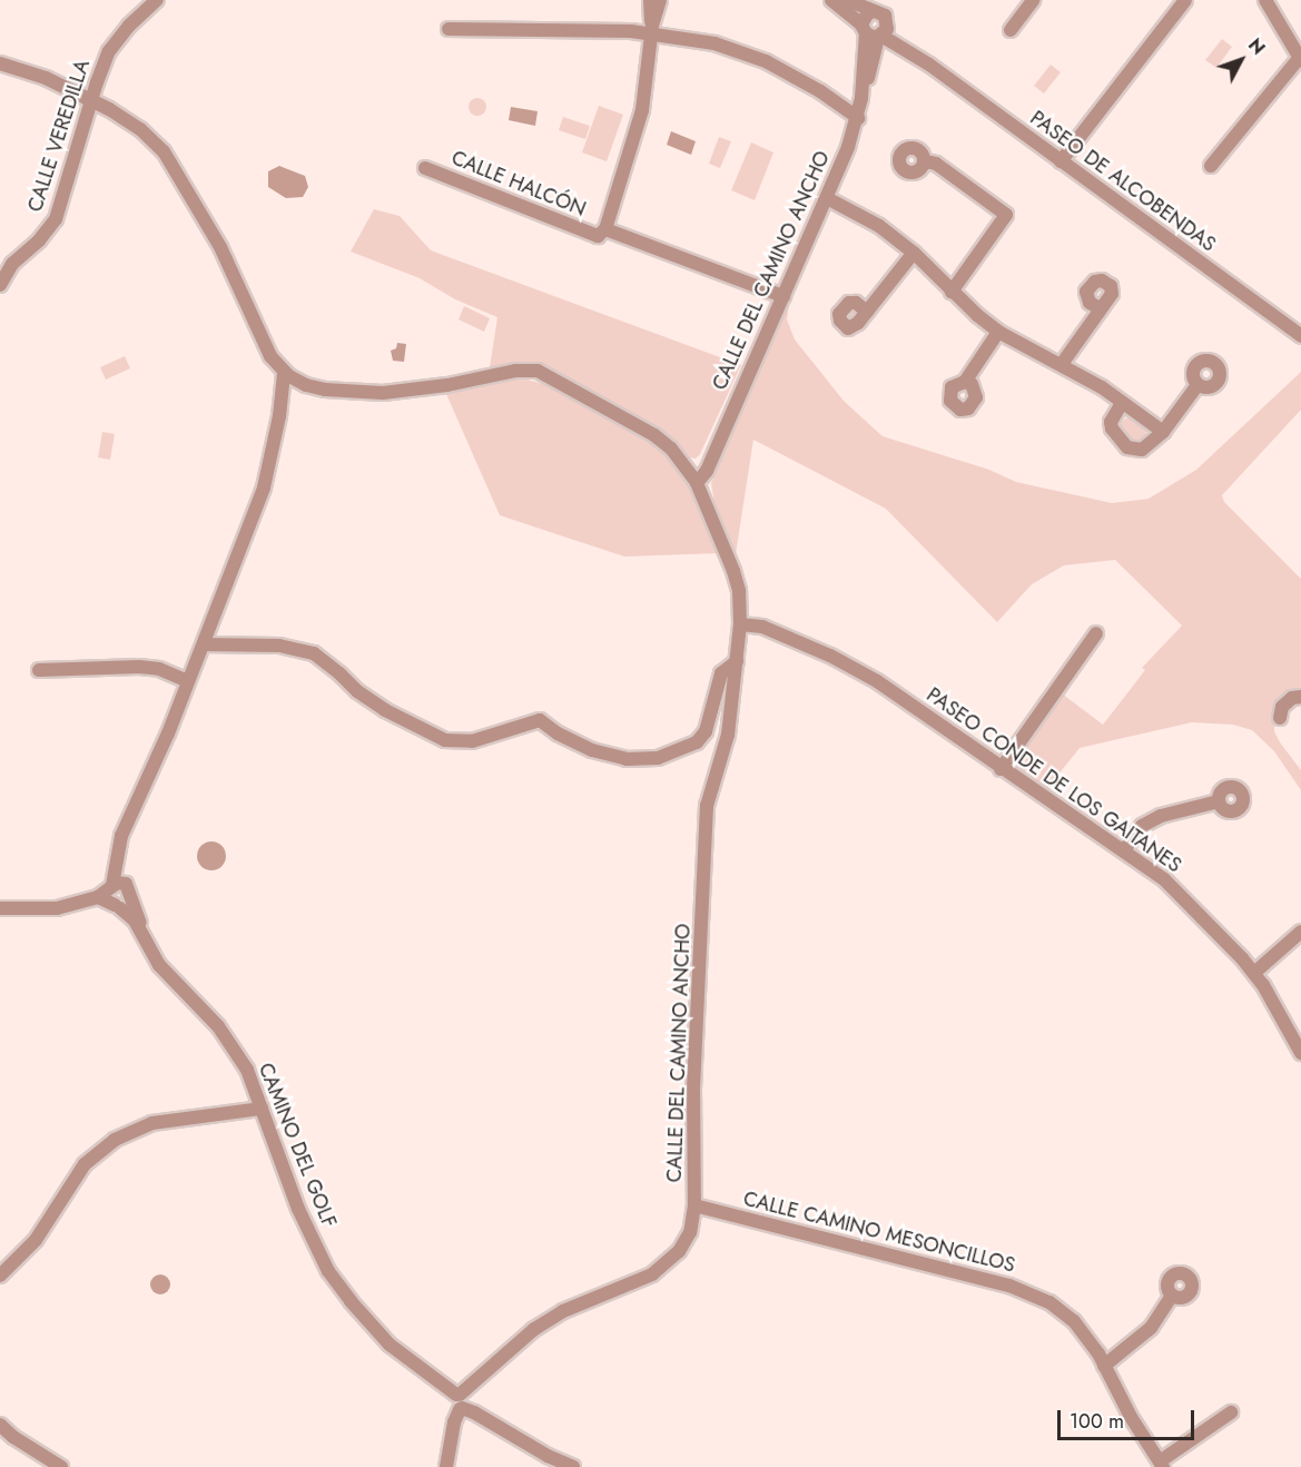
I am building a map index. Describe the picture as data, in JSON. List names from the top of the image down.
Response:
{
  "streets": {
    "street": [
      "CALLE VEREDILLA",
      "PASEO DE ALCOBENDAS",
      "CALLE HALCÓN",
      "CALLE DEL CAMINO ANCHO",
      "PASEO CONDE DE LOS GAITANES",
      "CAMINO DEL GOLF",
      "CALLE CAMINO MESONCILLOS"
    ]
  },
  "crossings": [
    ["PASEO DE ALCOBENDAS", "CALLE DEL CAMINO ANCHO"],
    ["CALLE HALCÓN", "CALLE DEL CAMINO ANCHO"],
    ["CALLE DEL CAMINO ANCHO", "PASEO CONDE DE LOS GAITANES"],
    ["CALLE DEL CAMINO ANCHO", "CAMINO DEL GOLF"],
    ["CALLE DEL CAMINO ANCHO", "CALLE CAMINO MESONCILLOS"]
  ],
  "scale_bar": "100 m",
  "north": "top right"
}
